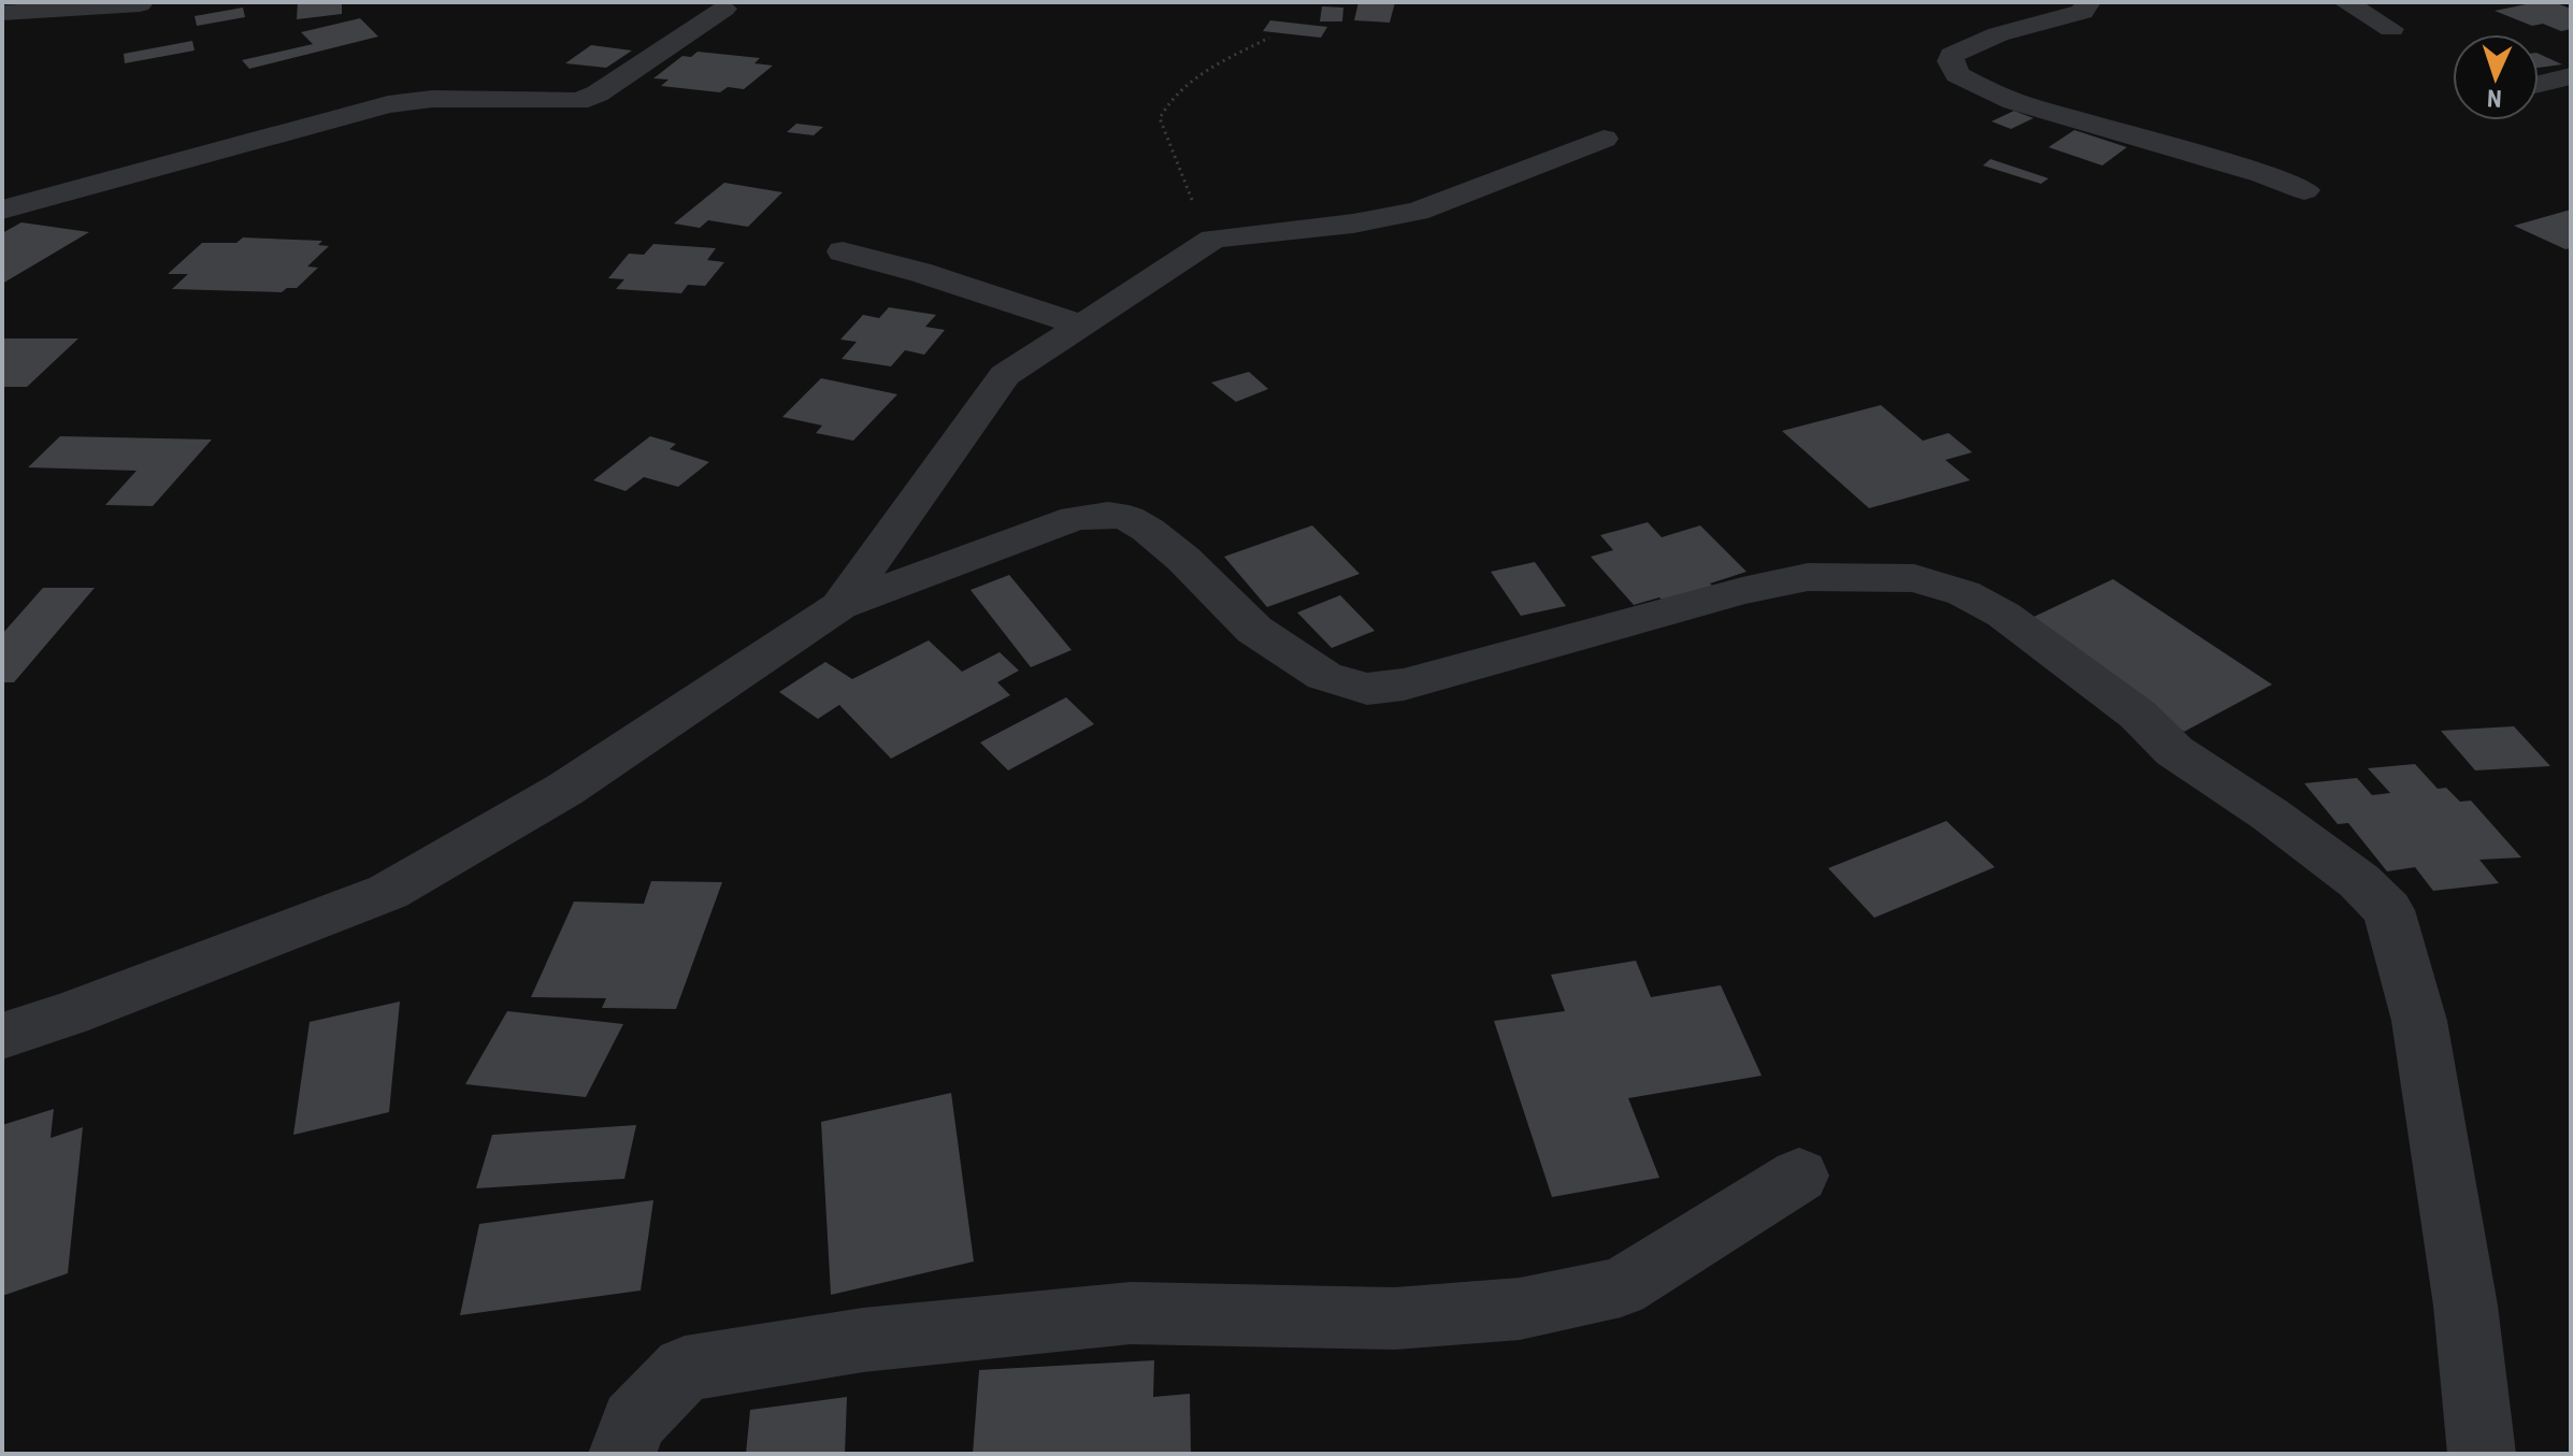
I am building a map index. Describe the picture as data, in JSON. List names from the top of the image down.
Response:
{
  "north": "bottom"
}
